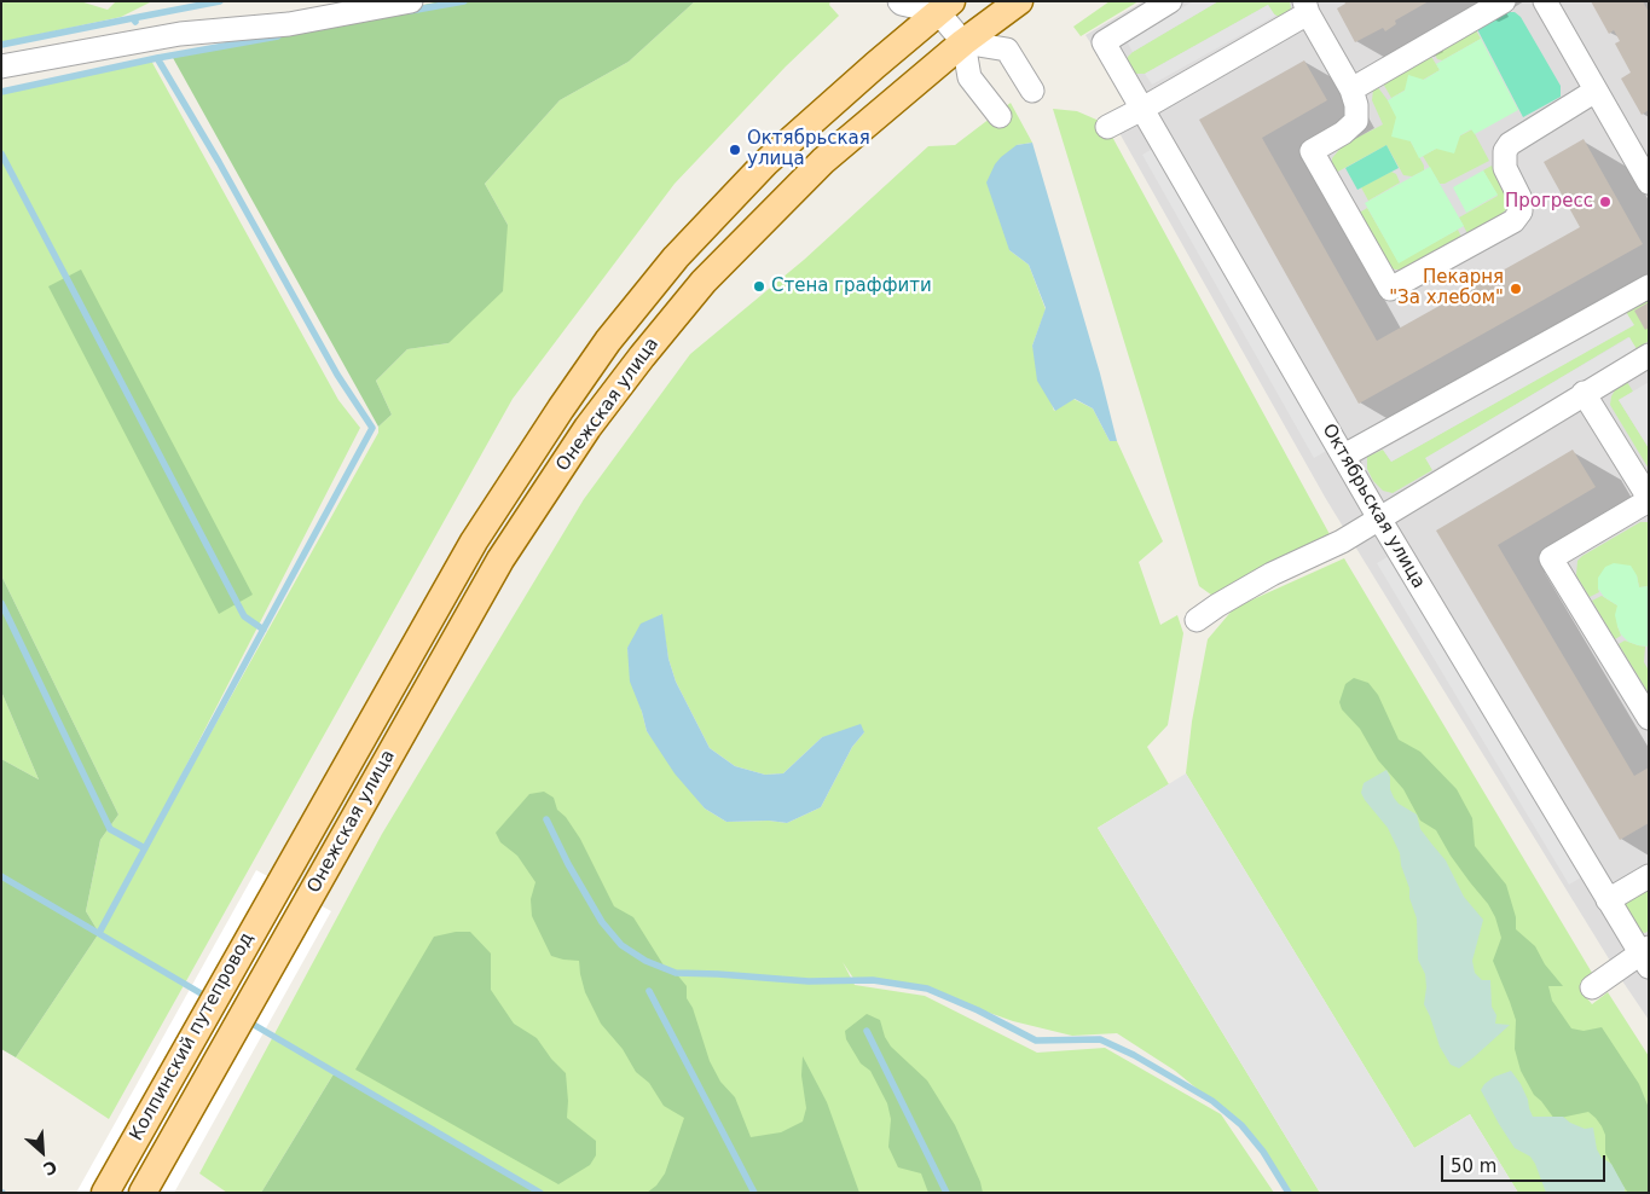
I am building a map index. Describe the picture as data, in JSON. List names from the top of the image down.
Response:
{
  "streets": {
    "main road": ["Онежская улица", "Колпинский путепровод"],
    "street": ["Октябрьская улица"]
  },
  "crossings": [
    ["Онежская улица", "Колпинский путепровод"]
  ],
  "places": [
    "Октябрьская улица",
    "Прогресс",
    "Стена граффити",
    "Пекарня \"За хлебом\""
  ],
  "scale_bar": "50 m",
  "north": "bottom right"
}
